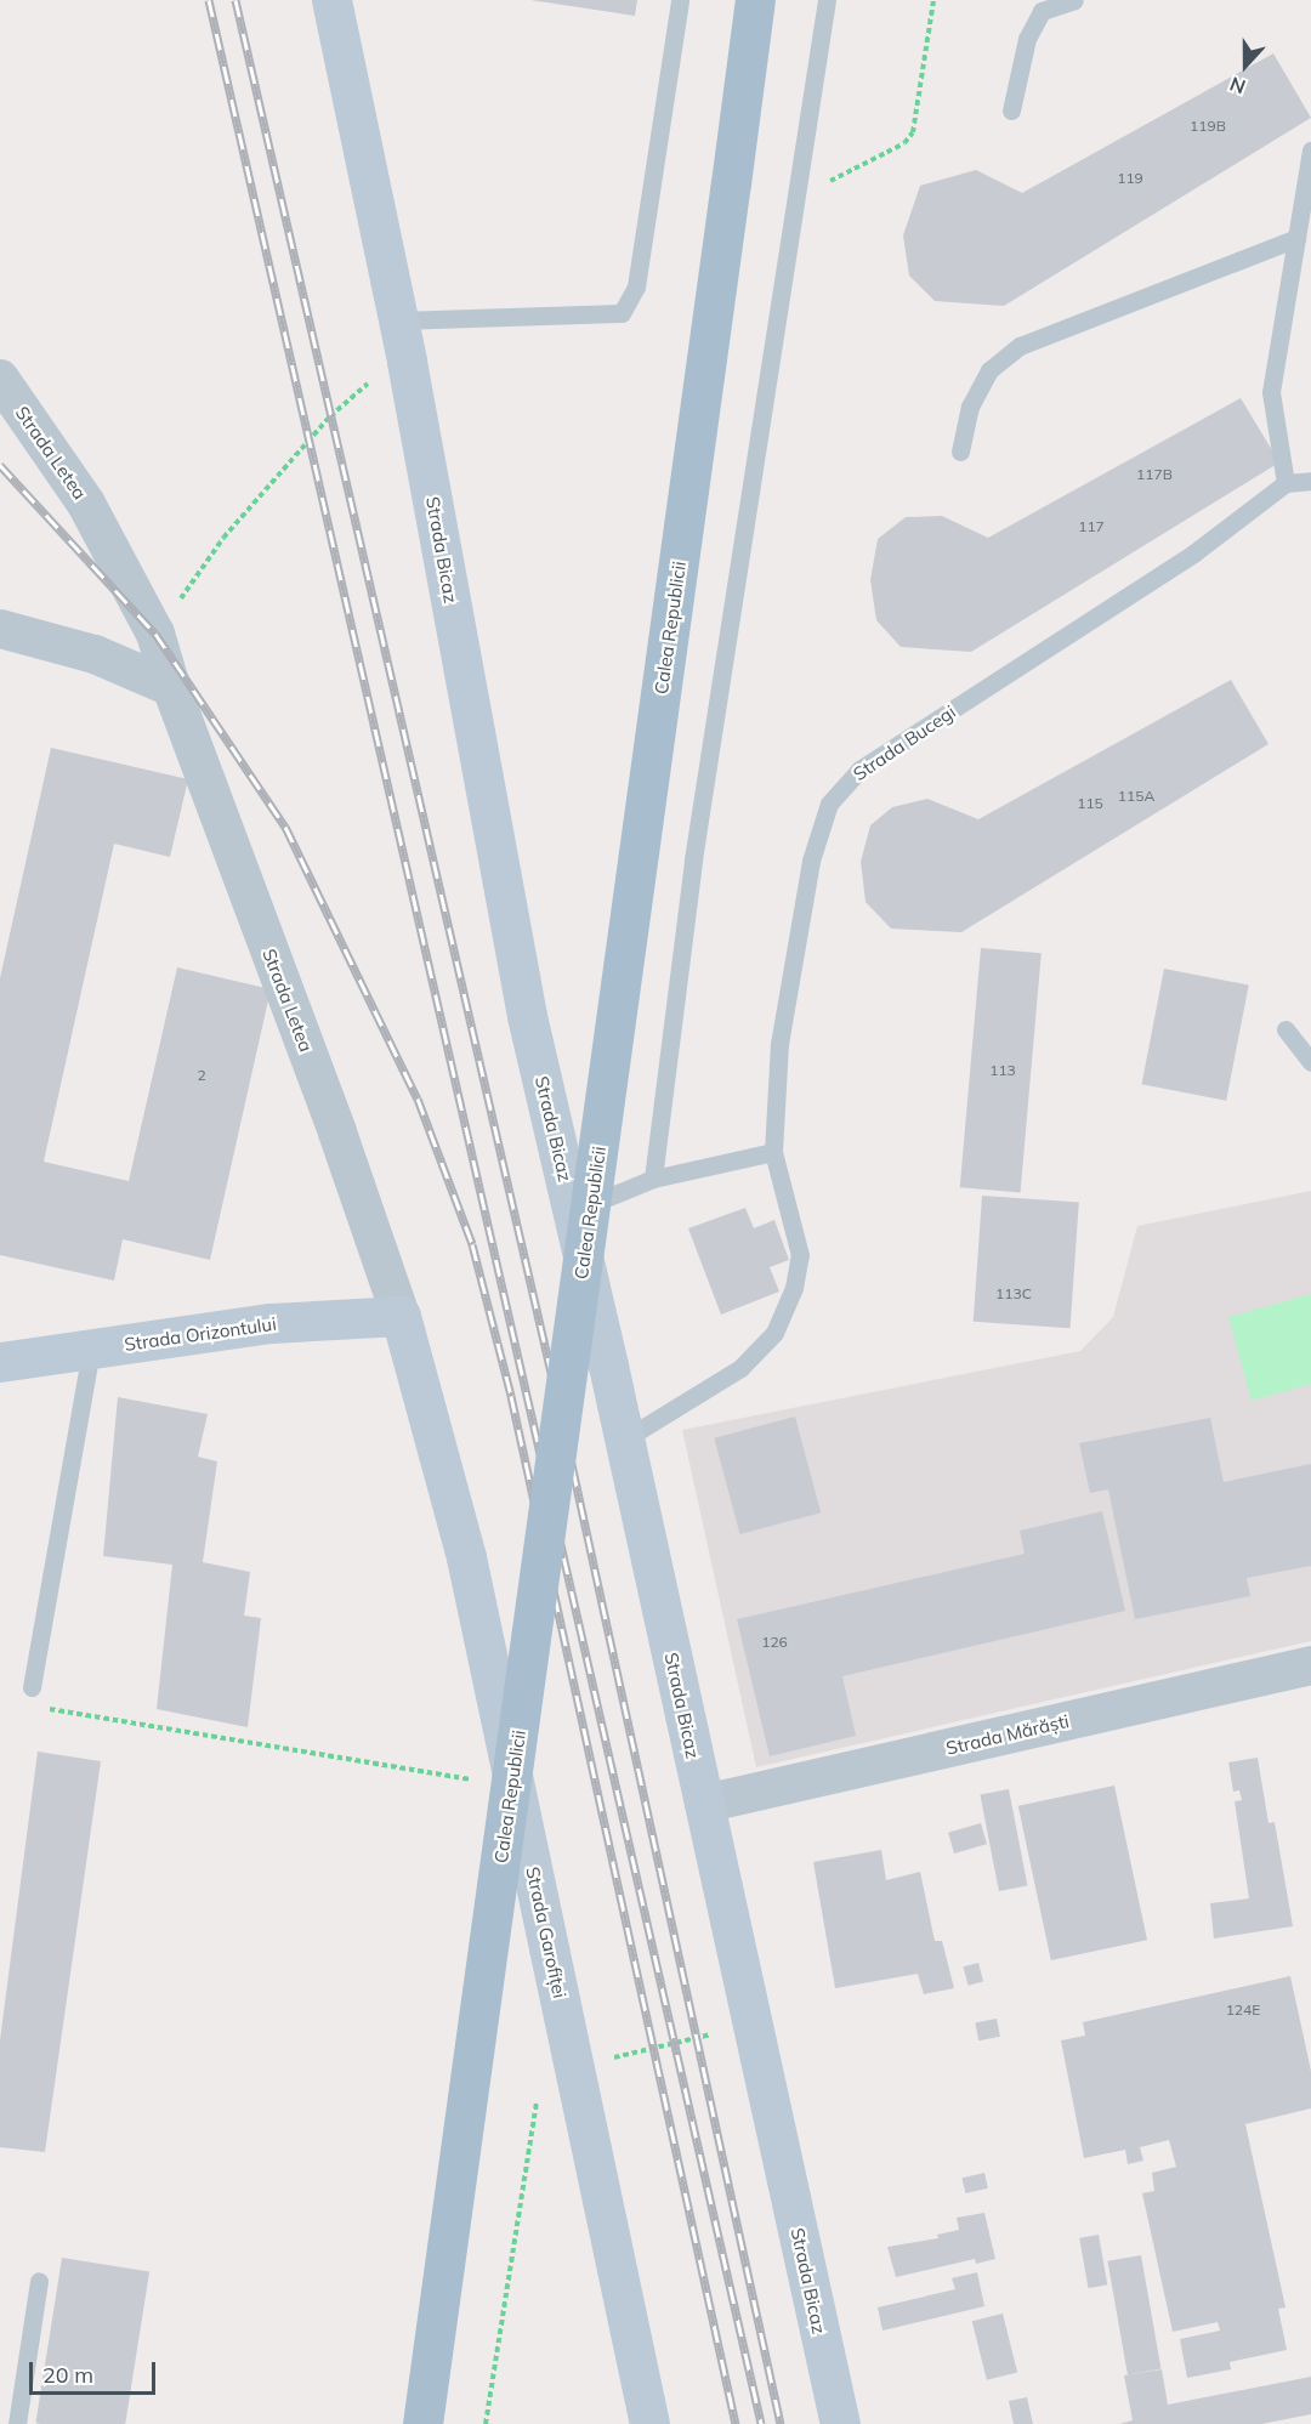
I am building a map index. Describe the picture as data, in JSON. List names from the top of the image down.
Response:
{
  "streets": {
    "main road": ["Calea Republicii"],
    "street": [
      "Strada Letea",
      "Strada Bicaz",
      "Strada Orizontului",
      "Strada Mărăști",
      "Strada Garofiței"
    ],
    "lane": ["Strada Bucegi"]
  },
  "crossings": [
    ["Strada Letea", "Strada Orizontului"],
    ["Strada Letea", "Strada Garofiței"],
    ["Strada Bicaz", "Strada Bucegi"],
    ["Strada Bicaz", "Strada Mărăști"],
    ["Strada Orizontului", "Strada Garofiței"]
  ],
  "house_numbers": [
    "119B",
    "119",
    "117B",
    "117",
    "115A",
    "115",
    "113",
    "2",
    "113C",
    "126",
    "124E"
  ],
  "scale_bar": "20 m",
  "north": "bottom"
}
